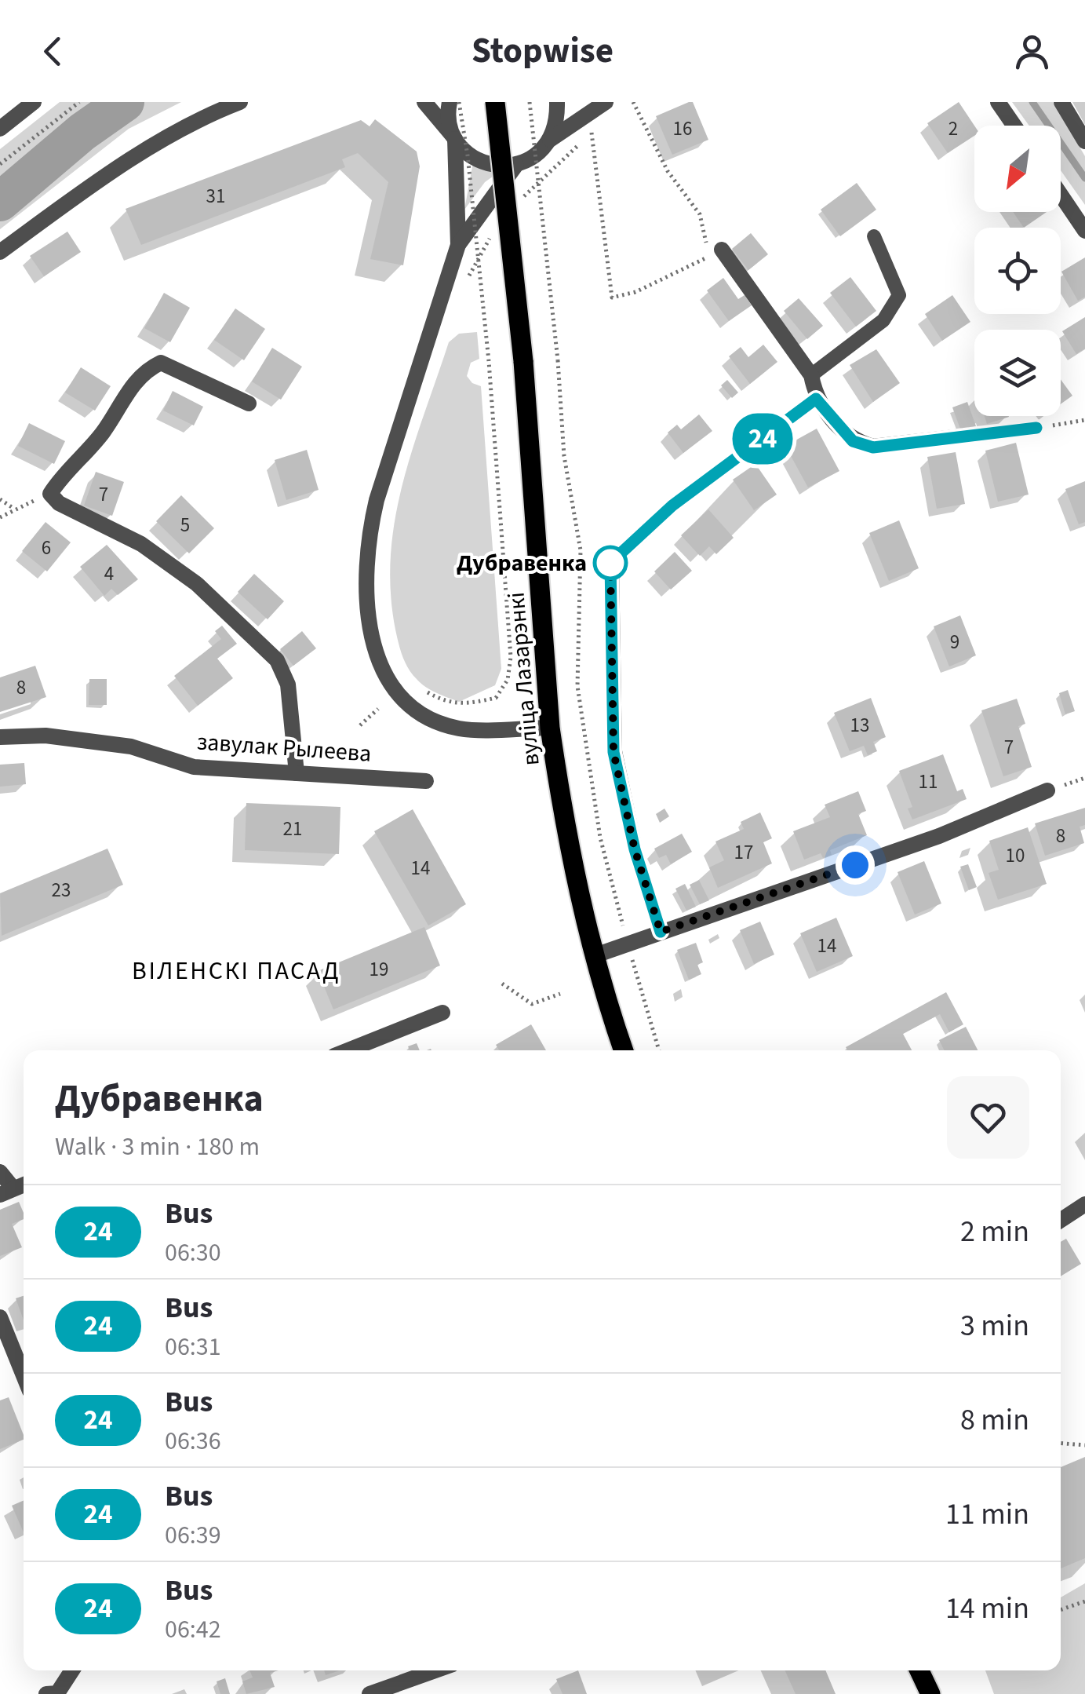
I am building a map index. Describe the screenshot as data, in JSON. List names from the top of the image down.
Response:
{
  "streets": {
    "main road": ["вуліца Лазарэнкі"],
    "street": ["завулак Рылеева"]
  },
  "districts": ["ВІЛЕНСКІ ПАСАД"],
  "places": ["Дубравенка"],
  "lines": ["bus line 24"],
  "house_numbers": [
    "16",
    "2",
    "31",
    "7",
    "5",
    "6",
    "4",
    "9",
    "8",
    "13",
    "7",
    "11",
    "21",
    "8",
    "17",
    "10",
    "14",
    "23",
    "14",
    "19"
  ],
  "north": "bottom left",
  "page": {
    "header": "Stopwise",
    "on_map": "24",
    "heading": ["Дубравенка", "Walk · 3 min · 180 m"],
    "list": [
      {
        "mark": "24",
        "name": "Bus",
        "note": "06:30",
        "value": "2 min"
      },
      {
        "mark": "24",
        "name": "Bus",
        "note": "06:31",
        "value": "3 min"
      },
      {
        "mark": "24",
        "name": "Bus",
        "note": "06:36",
        "value": "8 min"
      },
      {
        "mark": "24",
        "name": "Bus",
        "note": "06:39",
        "value": "11 min"
      },
      {
        "mark": "24",
        "name": "Bus",
        "note": "06:42",
        "value": "14 min"
      }
    ]
  }
}
